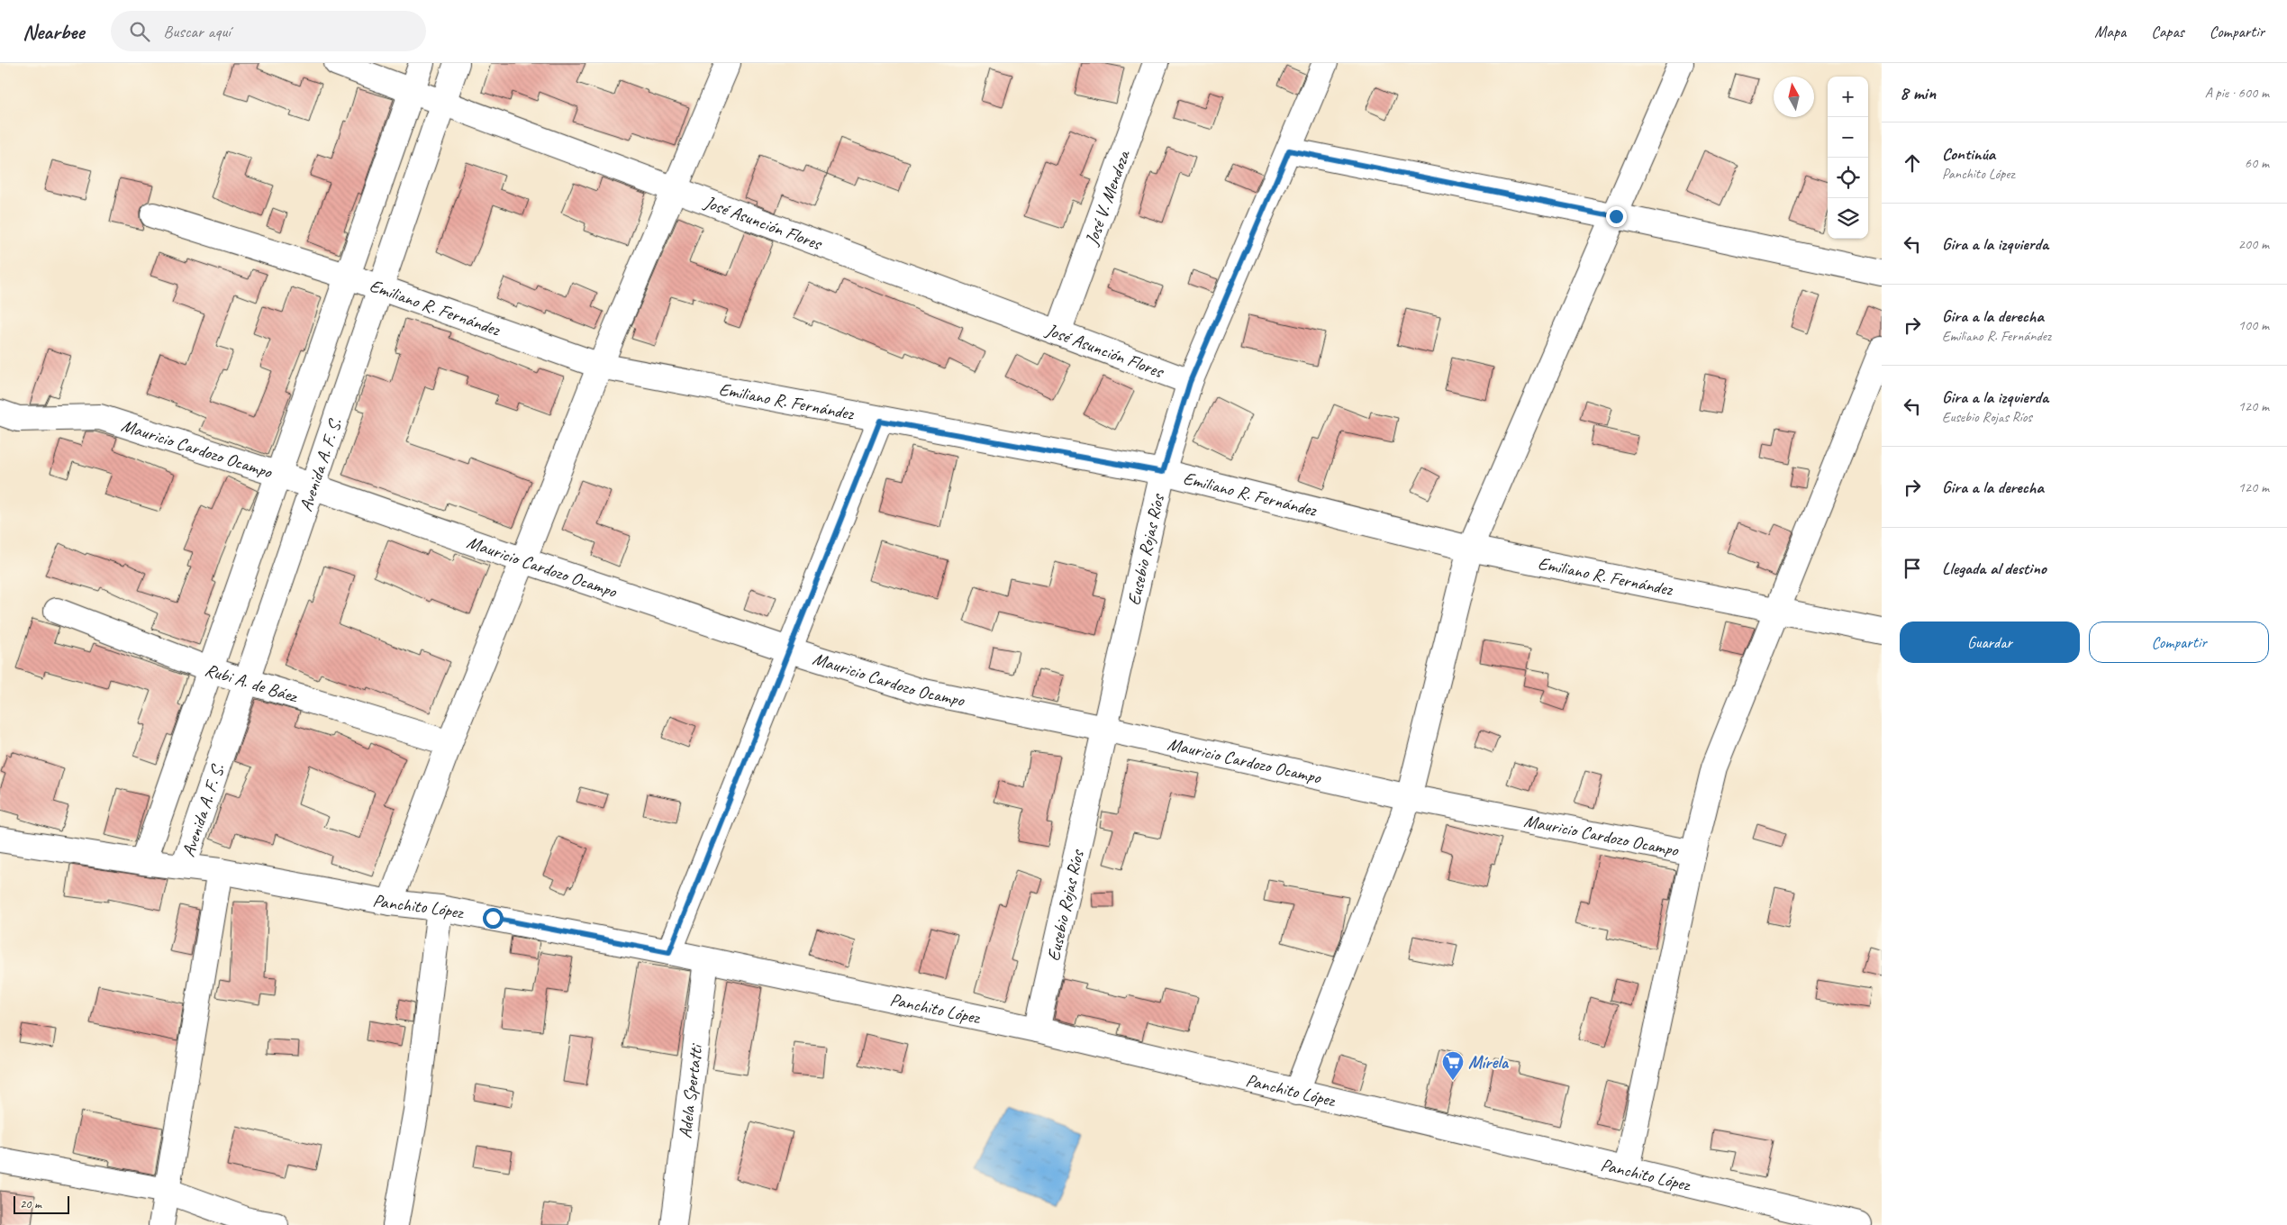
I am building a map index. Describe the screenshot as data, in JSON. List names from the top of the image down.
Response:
{
  "streets": {
    "street": [
      "José V. Mendoza",
      "José Asunción Flores",
      "Emiliano R. Fernández",
      "Mauricio Cardozo Ocampo",
      "Avenida A. F. S.",
      "Eusebio Rojas Ríos",
      "Rubi A. de Báez",
      "Panchito López",
      "Adela Spertatti"
    ]
  },
  "crossings": [
    ["José V. Mendoza", "José Asunción Flores"],
    ["José Asunción Flores", "Avenida A. F. S."],
    ["José Asunción Flores", "Eusebio Rojas Ríos"],
    ["Emiliano R. Fernández", "Avenida A. F. S."],
    ["Emiliano R. Fernández", "Eusebio Rojas Ríos"],
    ["Mauricio Cardozo Ocampo", "Avenida A. F. S."],
    ["Mauricio Cardozo Ocampo", "Eusebio Rojas Ríos"],
    ["Avenida A. F. S.", "Rubi A. de Báez"],
    ["Avenida A. F. S.", "Panchito López"],
    ["Eusebio Rojas Ríos", "Panchito López"],
    ["Panchito López", "Adela Spertatti"]
  ],
  "places": {
    "supermarket": ["Mírela"]
  },
  "scale_bar": "20 m",
  "north": "top",
  "page": {
    "header": "Nearbee",
    "search": "Buscar aquí",
    "nav": ["Mapa", "Capas", "Compartir"],
    "heading": ["8 min", "A pie · 600 m"],
    "map_buttons": ["+", "−"],
    "list": [
      ["Continúa", "Panchito López", "60 m"],
      ["Gira a la izquierda", "200 m"],
      ["Gira a la derecha", "Emiliano R. Fernández", "100 m"],
      ["Gira a la izquierda", "Eusebio Rojas Ríos", "120 m"],
      ["Gira a la derecha", "120 m"],
      "Llegada al destino"
    ],
    "buttons": ["Guardar", "Compartir"],
    "scale": "20 m"
  }
}
